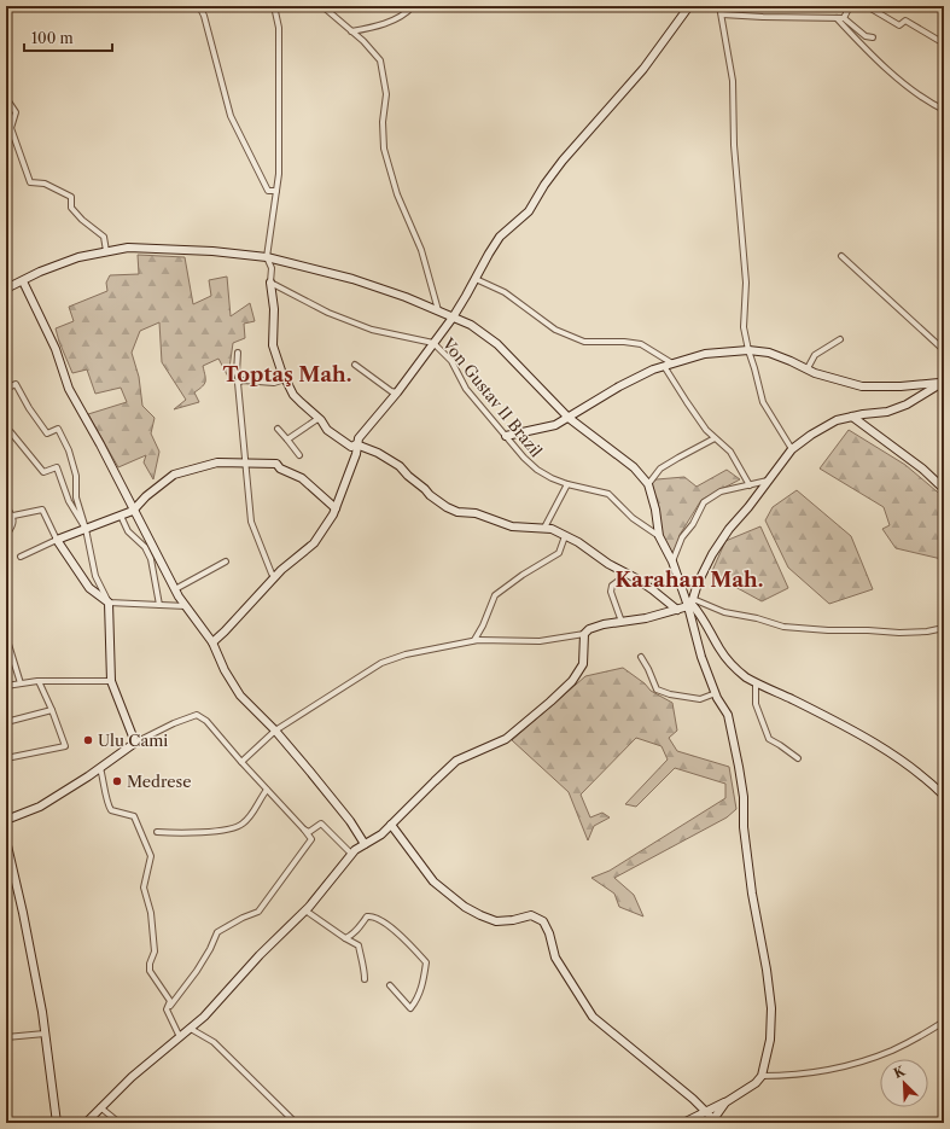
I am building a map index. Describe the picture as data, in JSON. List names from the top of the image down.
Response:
{
  "streets": {
    "street": ["Von Gustav II Brazil"]
  },
  "districts": ["Toptaş Mah.", "Karahan Mah."],
  "places": ["Ulu Cami", "Medrese"],
  "scale_bar": "100 m",
  "north": "top left"
}
